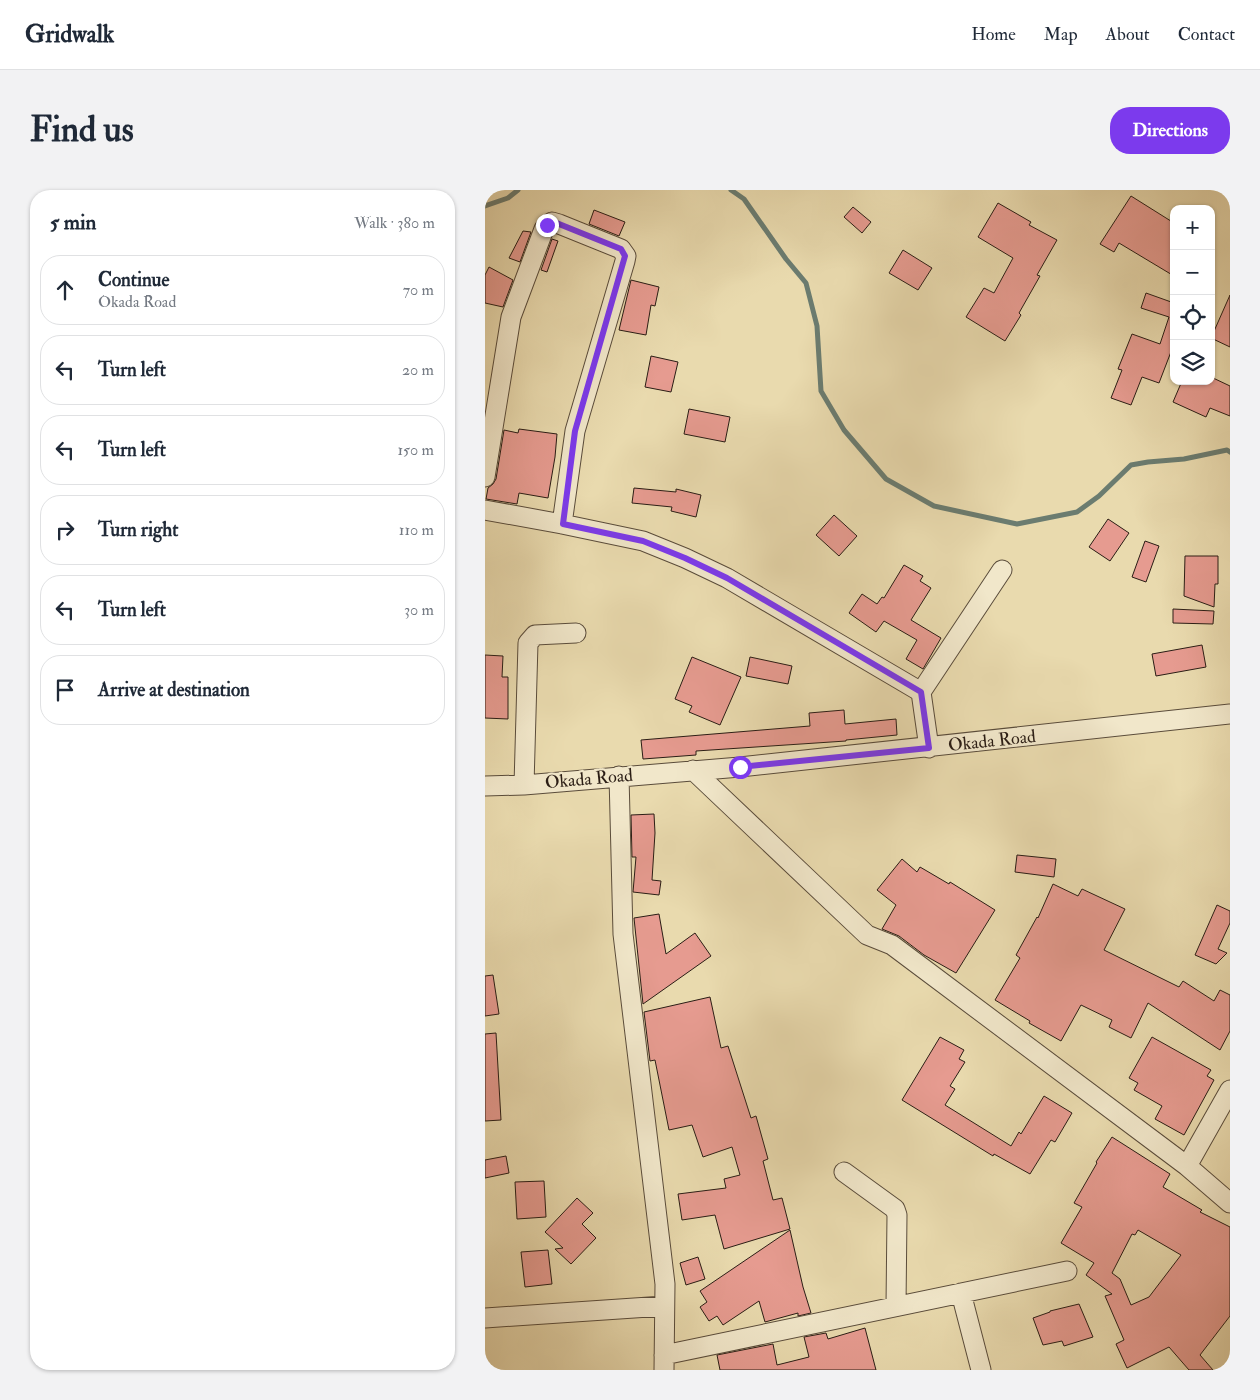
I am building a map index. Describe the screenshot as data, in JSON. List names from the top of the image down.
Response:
{
  "streets": {
    "street": ["Okada Road"]
  },
  "page": {
    "header": "Gridwalk",
    "nav": [
      "Home",
      "Map",
      "About",
      "Contact"
    ],
    "buttons": "Directions",
    "title": "Find us",
    "heading": ["5 min", "Walk · 380 m"],
    "map_buttons": ["+", "−"],
    "list": [
      ["Continue", "Okada Road", "70 m"],
      ["Turn left", "20 m"],
      ["Turn left", "150 m"],
      ["Turn right", "110 m"],
      ["Turn left", "30 m"],
      "Arrive at destination"
    ]
  }
}
